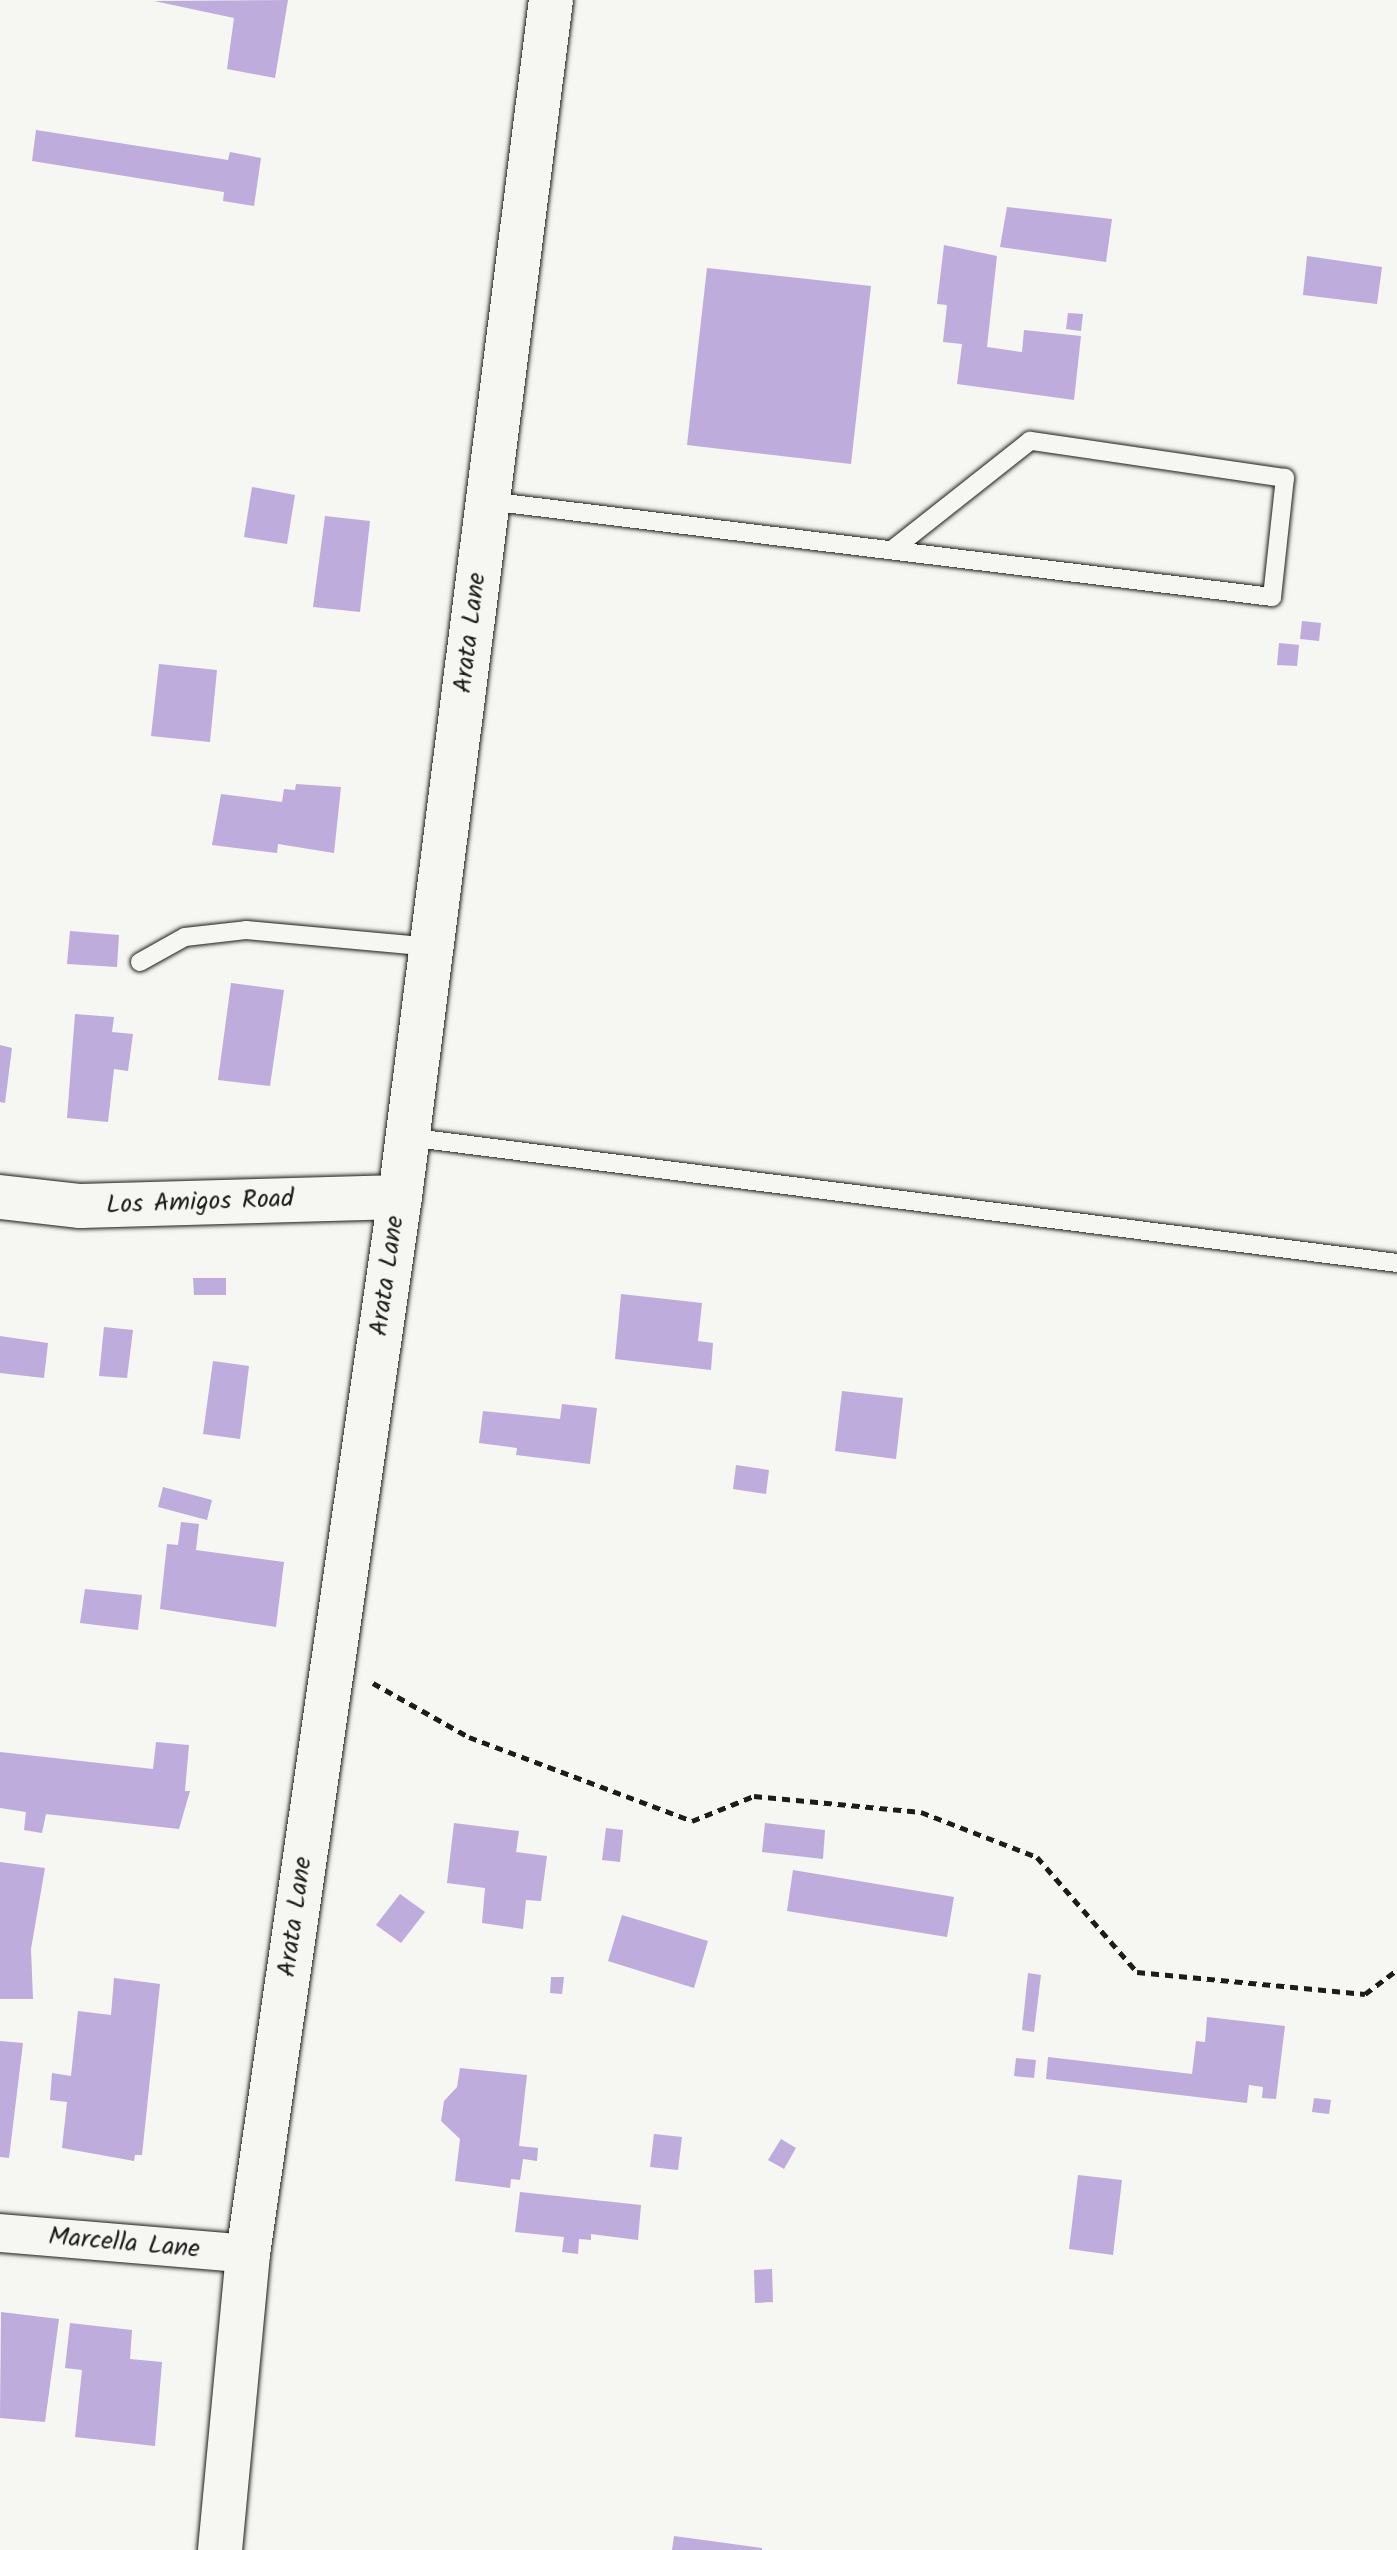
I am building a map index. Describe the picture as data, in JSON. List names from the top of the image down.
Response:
{
  "streets": {
    "street": ["Arata Lane", "Los Amigos Road", "Marcella Lane"]
  },
  "crossings": [
    ["Arata Lane", "Los Amigos Road"],
    ["Arata Lane", "Marcella Lane"]
  ]
}
